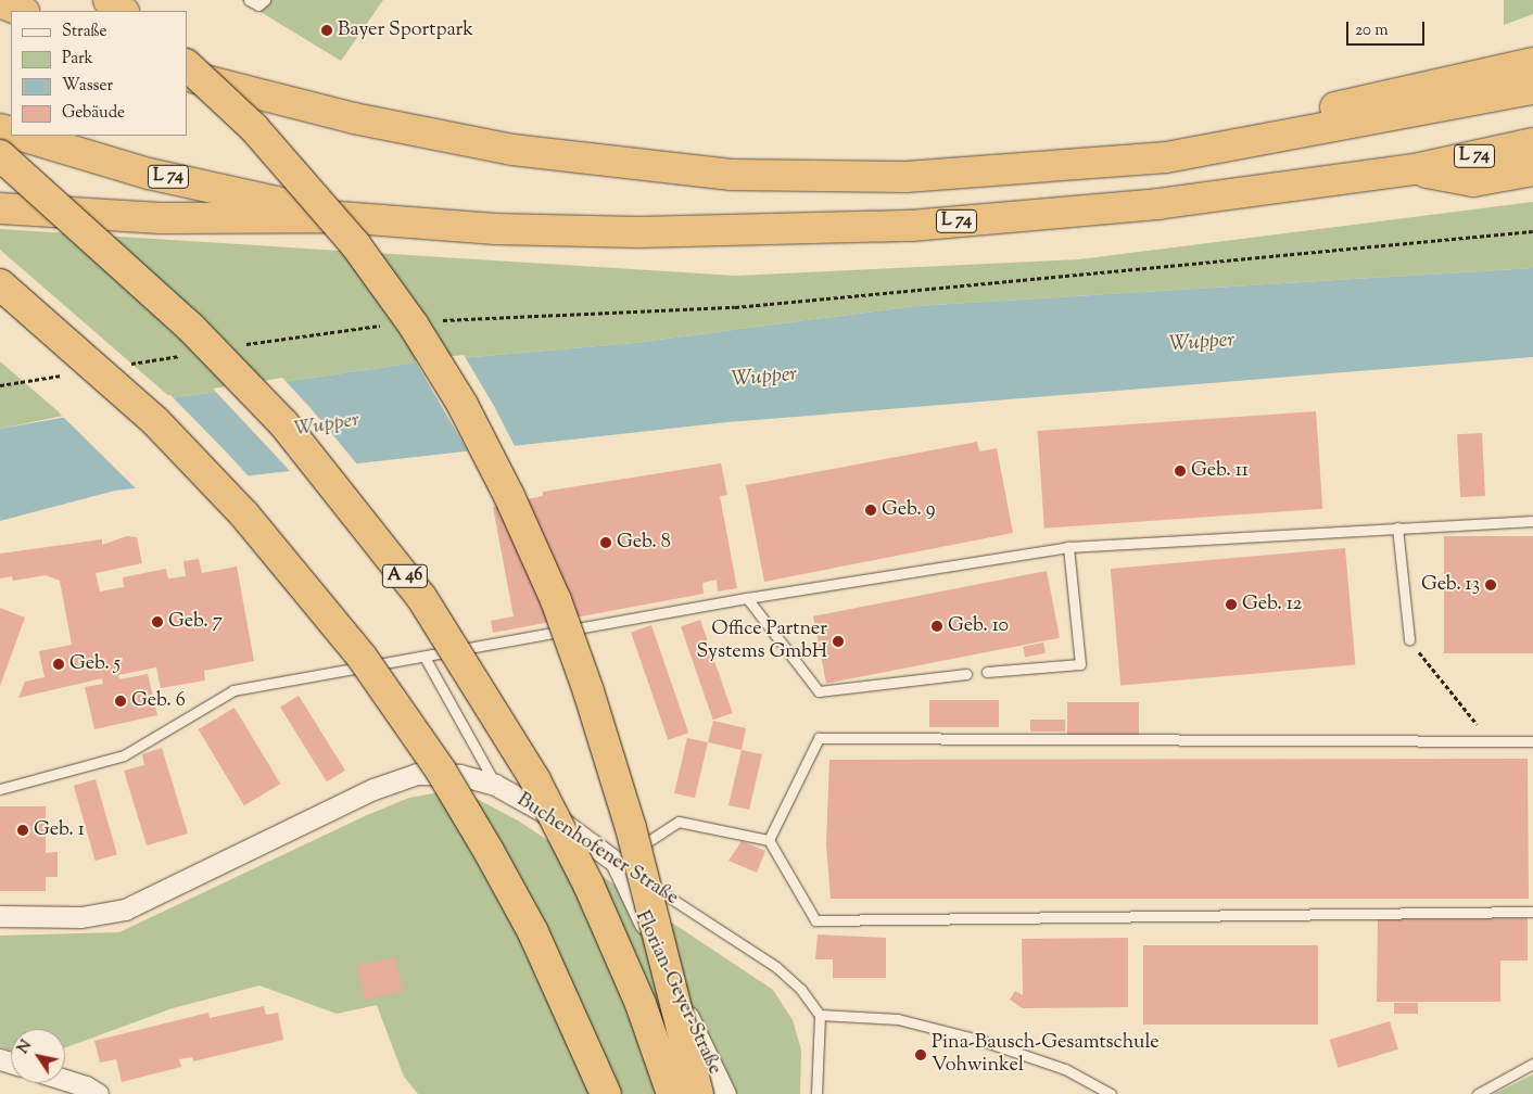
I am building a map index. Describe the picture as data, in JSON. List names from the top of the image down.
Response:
{
  "streets": {
    "highway": ["L 74", "A 46"],
    "street": ["Buchenhofener Straße", "Florian-Geyer-Straße"]
  },
  "crossings": [
    ["Buchenhofener Straße", "Florian-Geyer-Straße"]
  ],
  "water": ["Wupper"],
  "places": [
    "Bayer Sportpark",
    "Geb. 11",
    "Geb. 9",
    "Geb. 8",
    "Geb. 13",
    "Geb. 12",
    "Geb. 7",
    "Geb. 10",
    "Office Partner Systems GmbH",
    "Geb. 5",
    "Geb. 6",
    "Geb. 1",
    "Pina-Bausch-Gesamtschule Vohwinkel"
  ],
  "legend": [
    "Straße",
    "Park",
    "Wasser",
    "Gebäude"
  ],
  "scale_bar": "20 m",
  "north": "top left"
}
